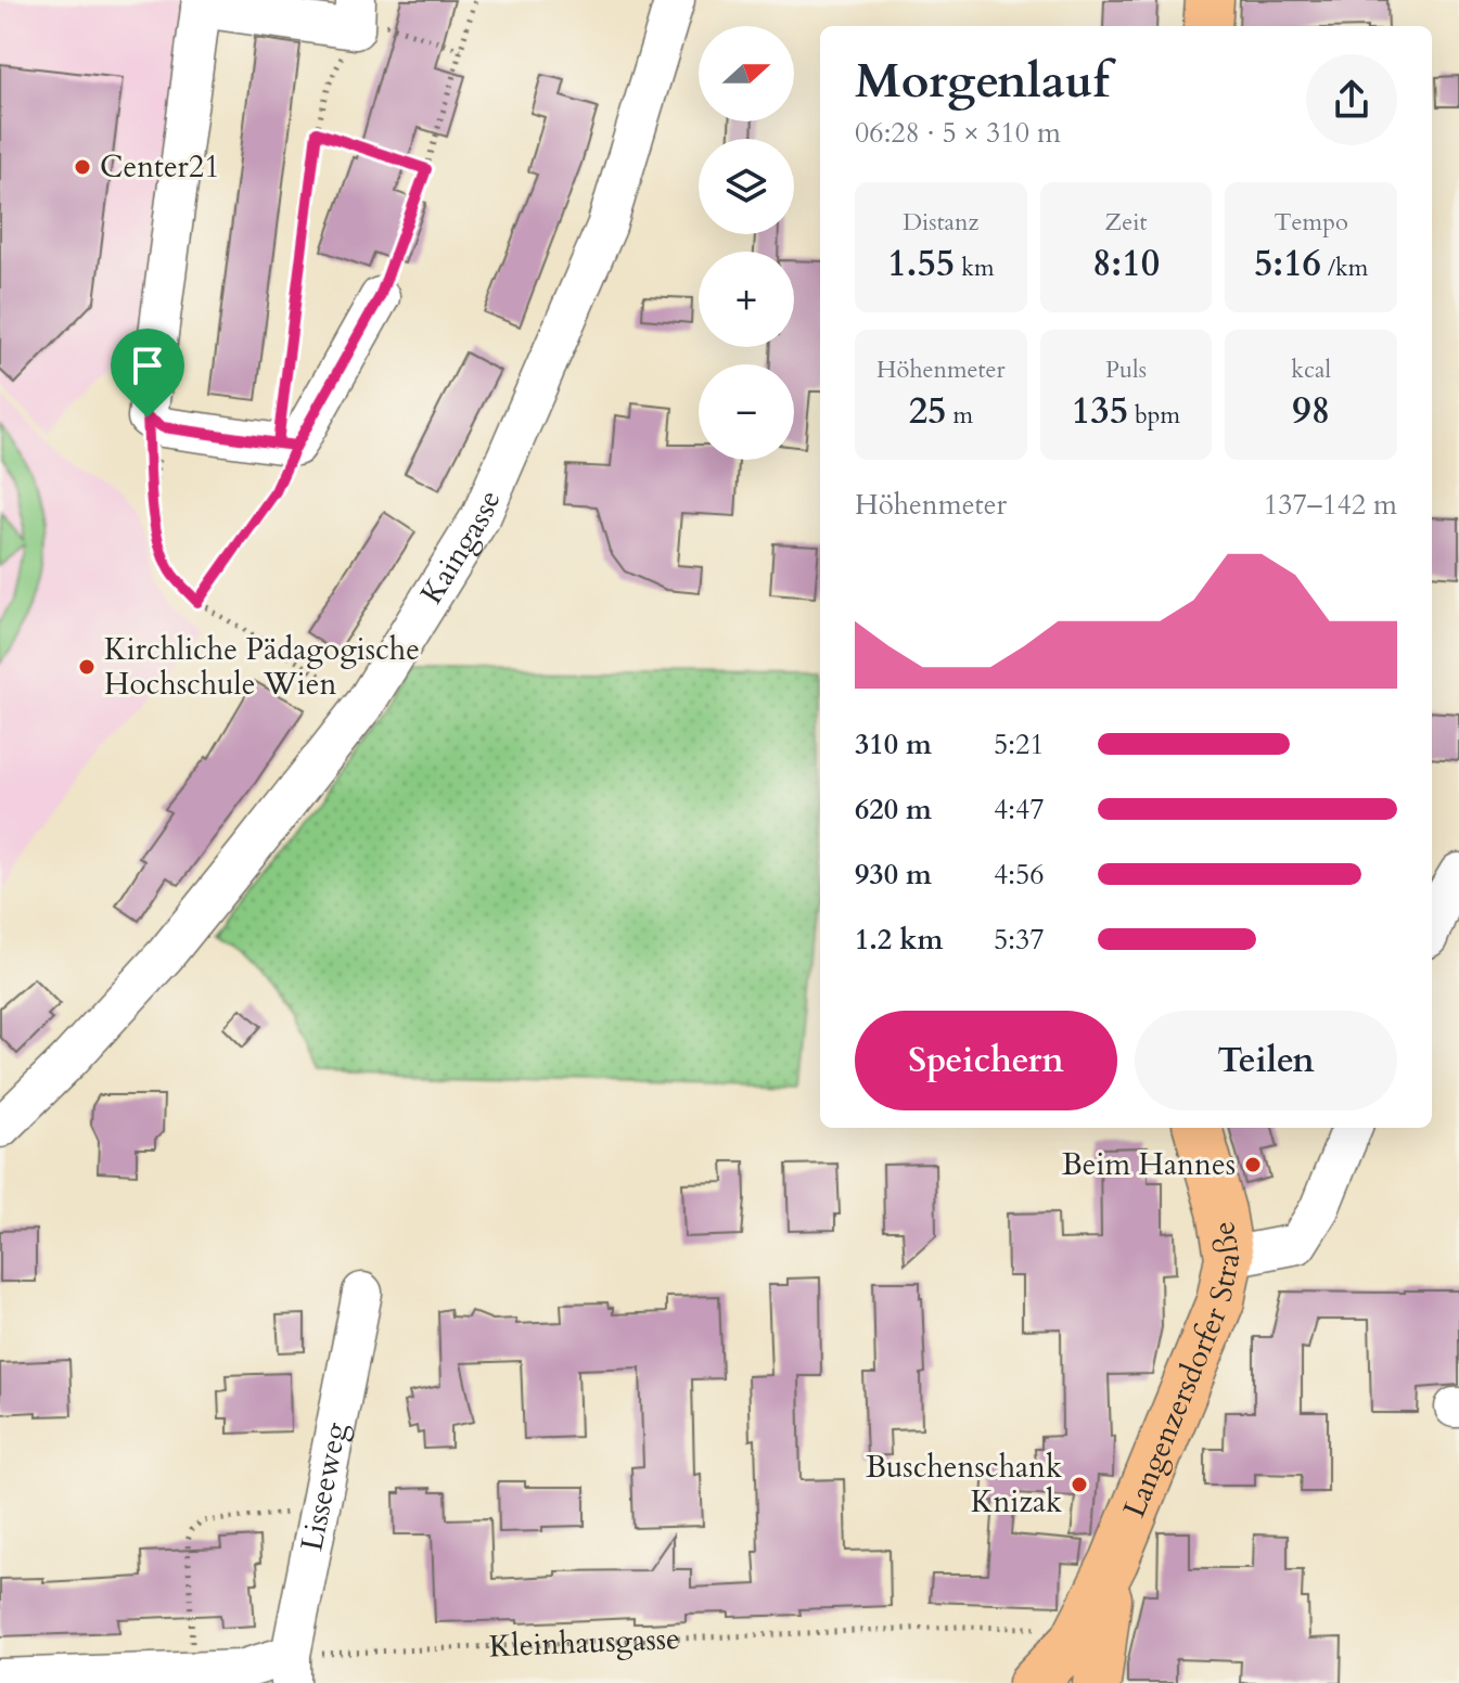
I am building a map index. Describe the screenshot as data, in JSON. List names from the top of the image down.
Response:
{
  "streets": {
    "main road": ["Langenzersdorfer Straße"],
    "street": ["Kaingasse", "Lisseeweg"],
    "path": ["Kleinhausgasse"]
  },
  "crossings": [
    ["Lisseeweg", "Kleinhausgasse"]
  ],
  "places": [
    "Center21",
    "Kirchliche Pädagogische Hochschule Wien",
    "Beim Hannes",
    "Buschenschank Knizak"
  ],
  "north": "right",
  "page": {
    "map_buttons": ["+", "−"],
    "heading": ["Morgenlauf", "06:28 · 5 × 310 m"],
    "stats": [
      ["Distanz", "1.55 km"],
      ["Zeit", "8:10"],
      ["Tempo", "5:16 /km"],
      ["Höhenmeter", "25 m"],
      ["Puls", "135 bpm"],
      ["kcal", "98"]
    ],
    "chart": ["Höhenmeter", "137–142 m"],
    "list": [
      {
        "name": "310 m",
        "note": "5:21"
      },
      {
        "name": "620 m",
        "note": "4:47"
      },
      {
        "name": "930 m",
        "note": "4:56"
      },
      {
        "name": "1.2 km",
        "note": "5:37"
      }
    ],
    "buttons": ["Speichern", "Teilen"]
  }
}
